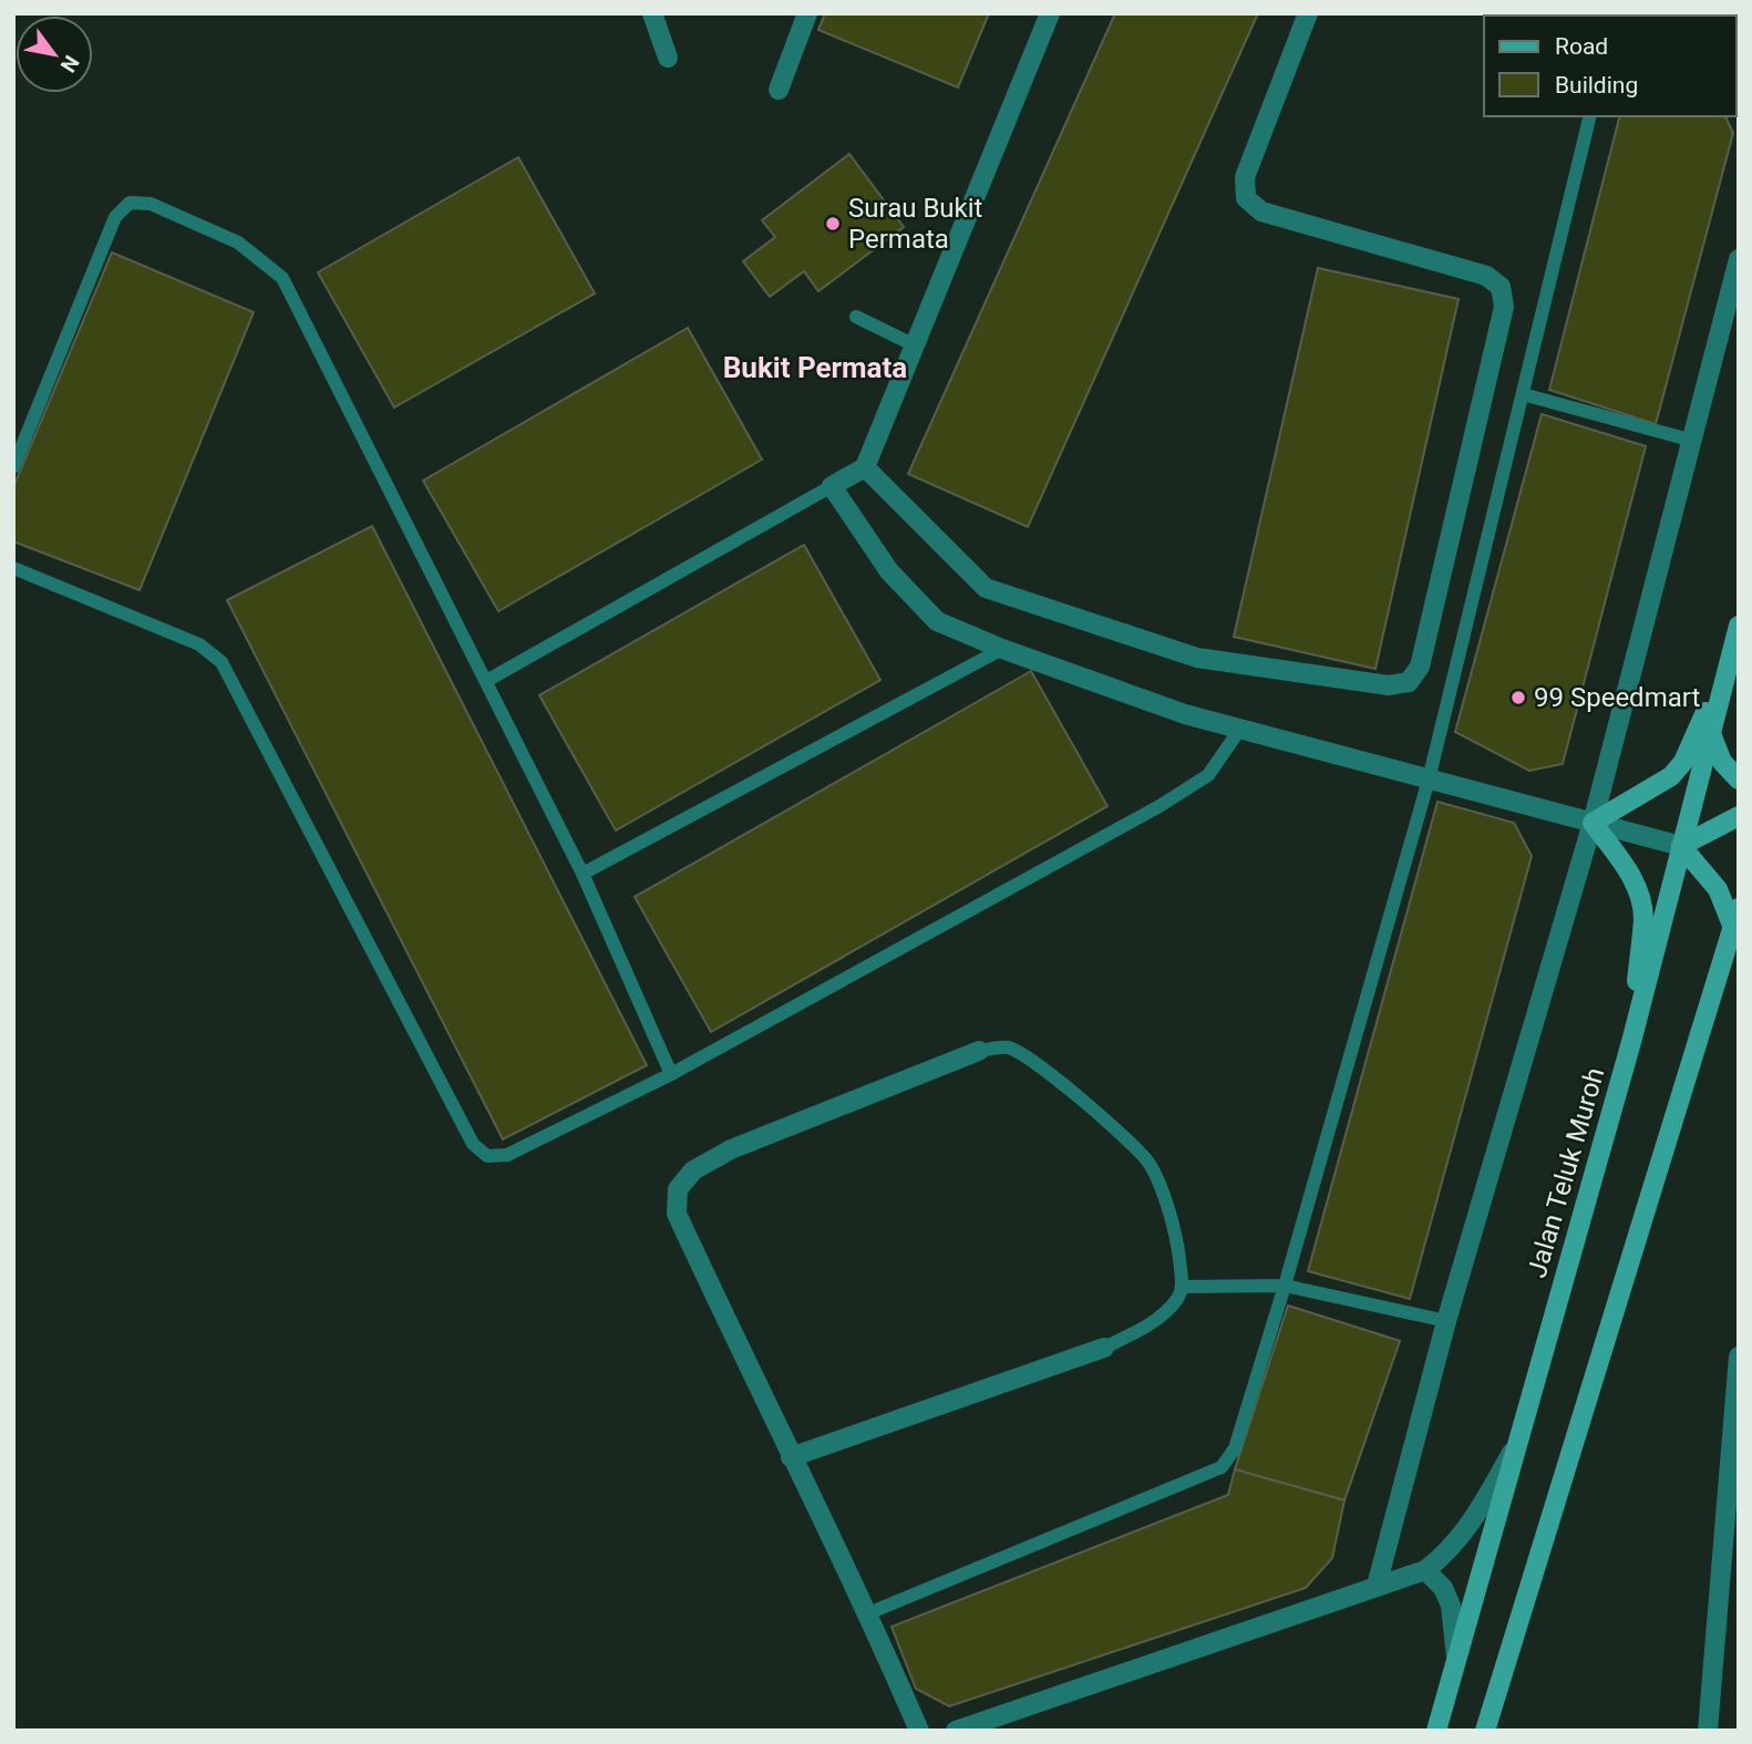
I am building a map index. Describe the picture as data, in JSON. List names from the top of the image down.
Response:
{
  "streets": {
    "main road": ["Jalan Teluk Muroh"]
  },
  "districts": ["Bukit Permata"],
  "places": ["Surau Bukit Permata", "99 Speedmart"],
  "legend": ["Road", "Building"],
  "north": "bottom right"
}
